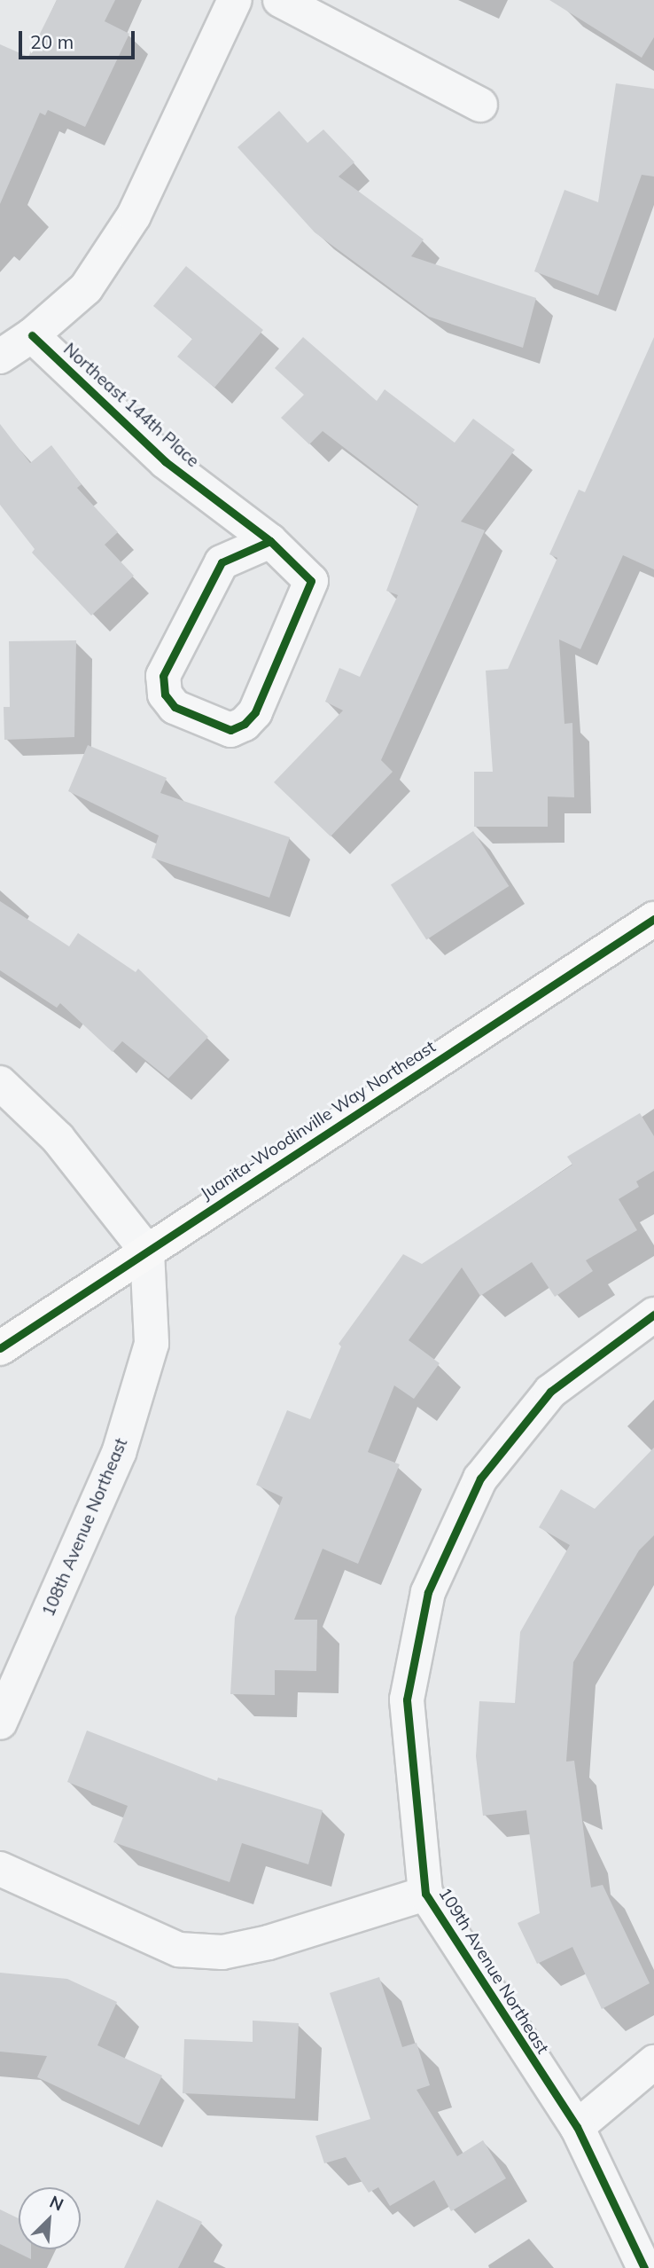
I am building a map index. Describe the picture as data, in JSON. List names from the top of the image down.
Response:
{
  "streets": {
    "main road": ["Juanita-Woodinville Way Northeast"],
    "street": ["Northeast 144th Place", "108th Avenue Northeast", "109th Avenue Northeast"]
  },
  "crossings": [
    ["Juanita-Woodinville Way Northeast", "108th Avenue Northeast"]
  ],
  "scale_bar": "20 m",
  "north": "top right"
}
